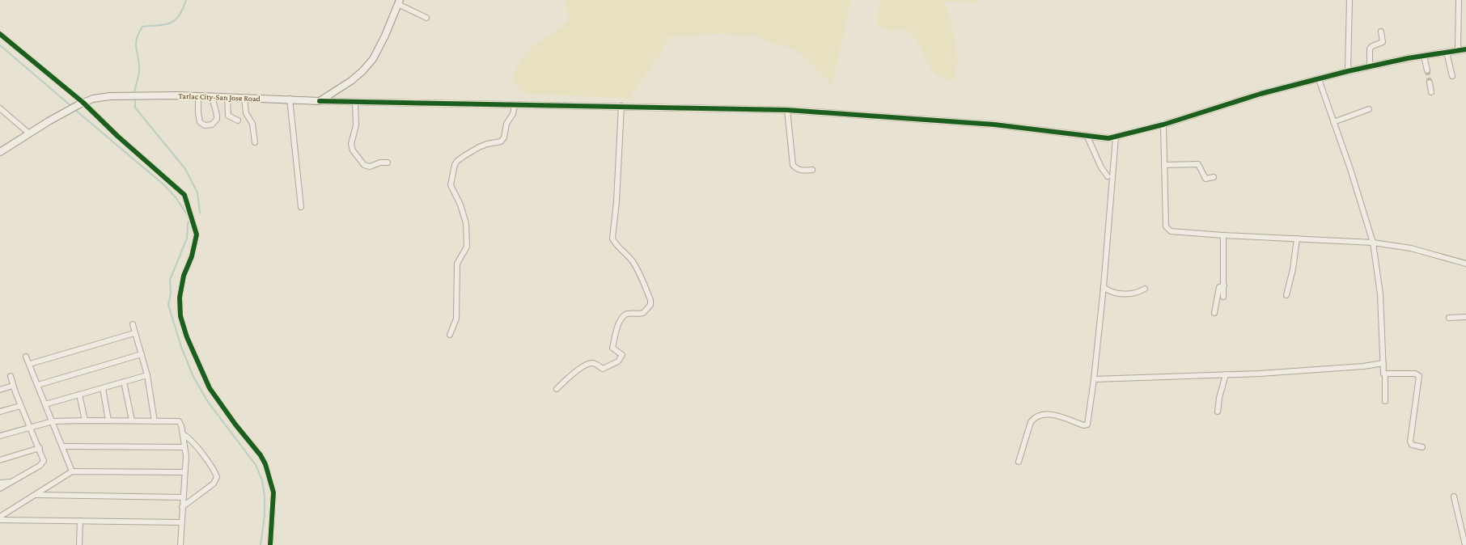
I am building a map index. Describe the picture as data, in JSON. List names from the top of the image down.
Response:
{
  "streets": {
    "main road": ["Tarlac City-San Jose Road"]
  }
}
